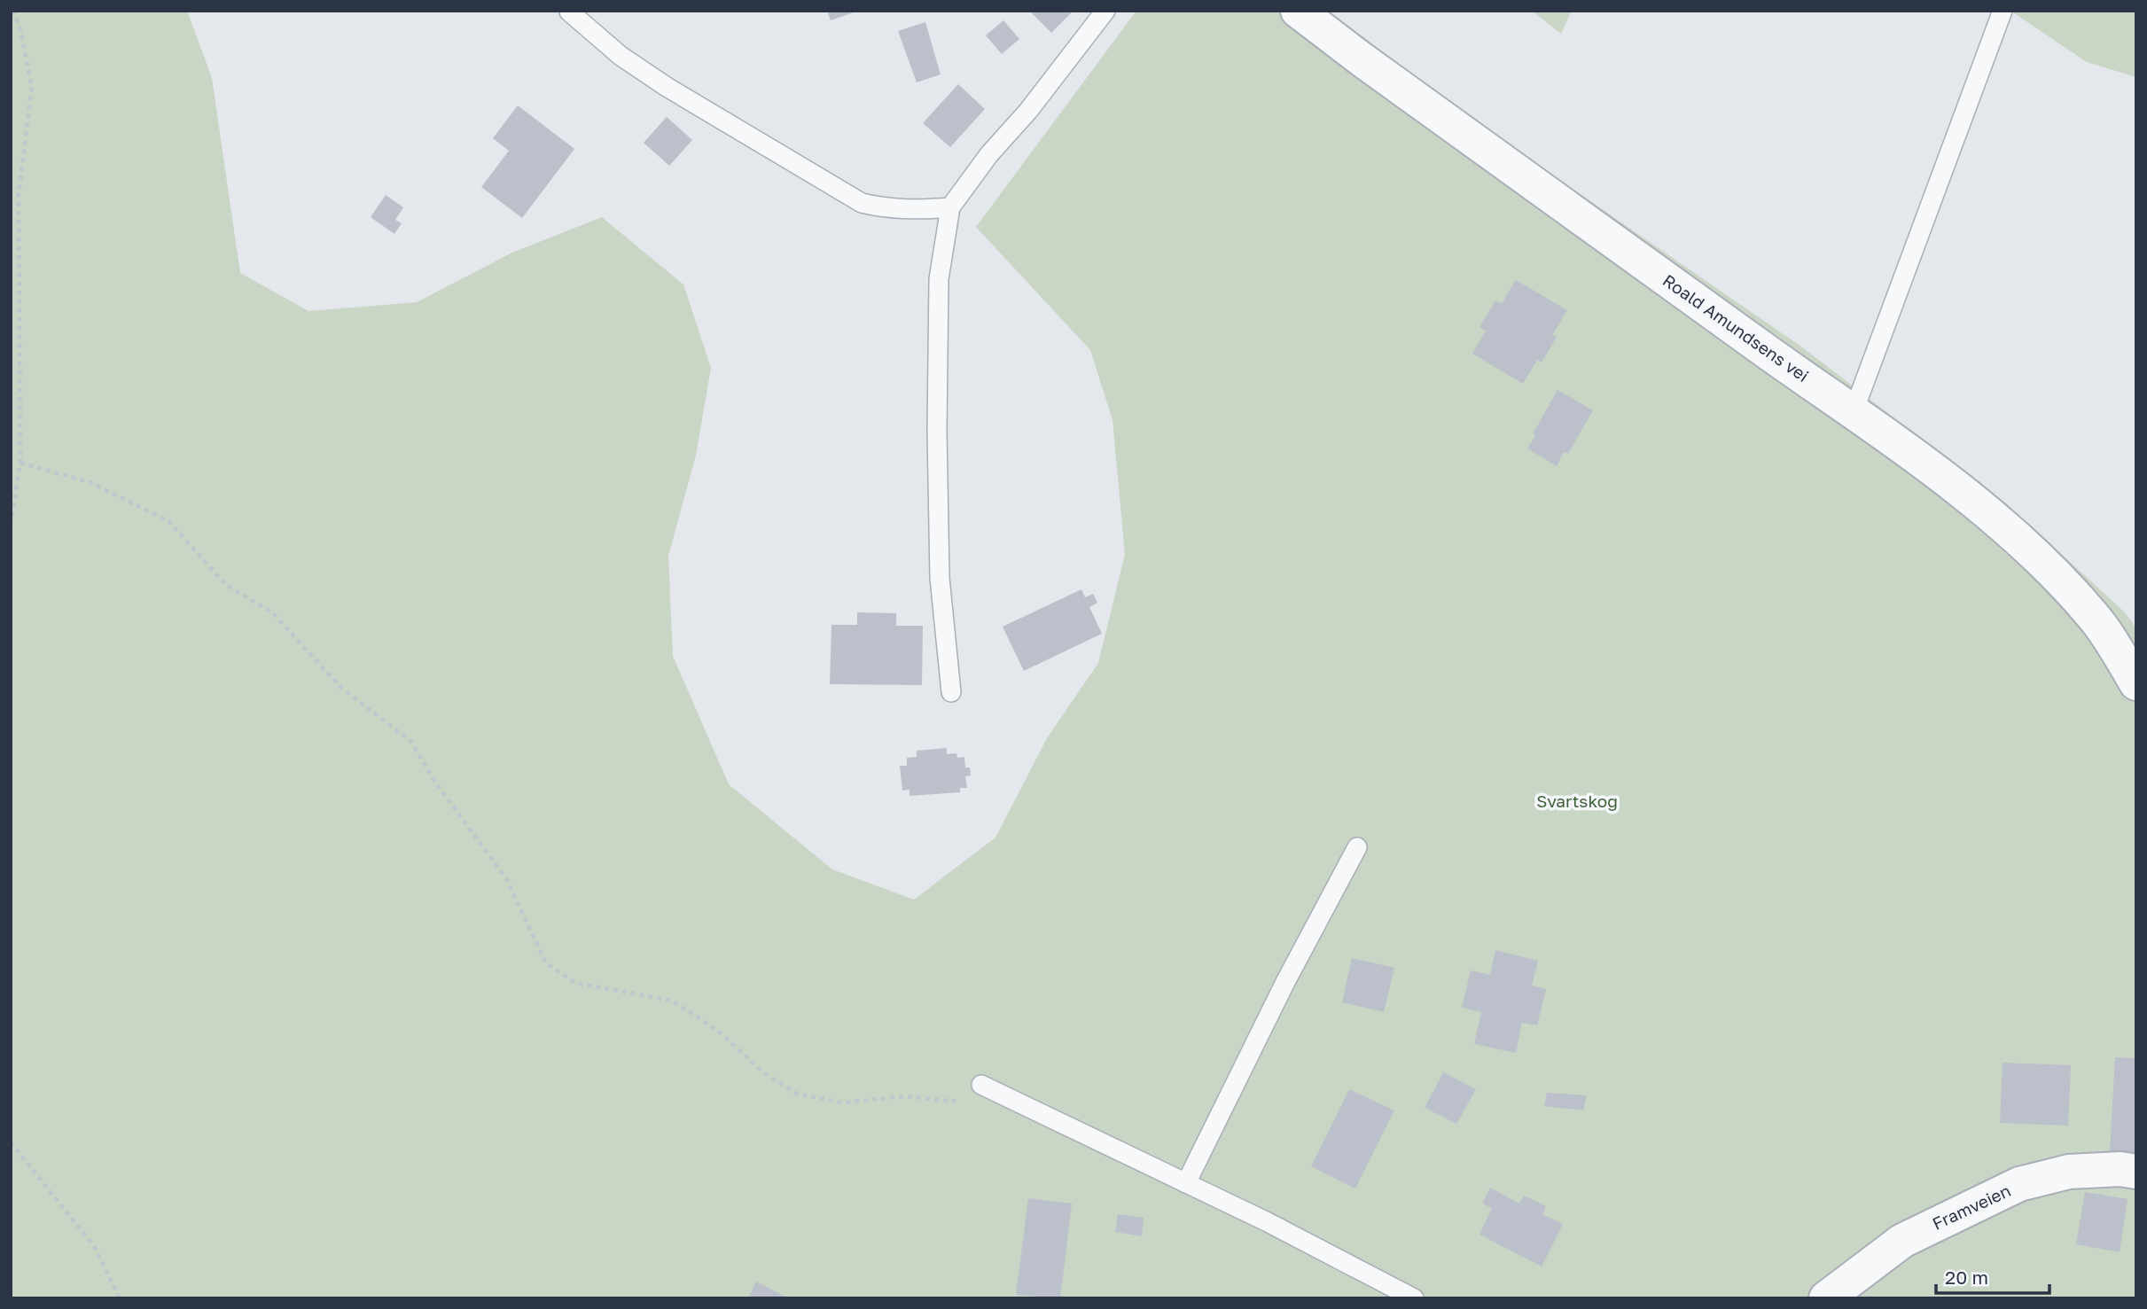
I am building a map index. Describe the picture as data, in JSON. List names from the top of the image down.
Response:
{
  "streets": {
    "street": ["Roald Amundsens vei", "Framveien"]
  },
  "parks": ["Svartskog"],
  "scale_bar": "20 m"
}
